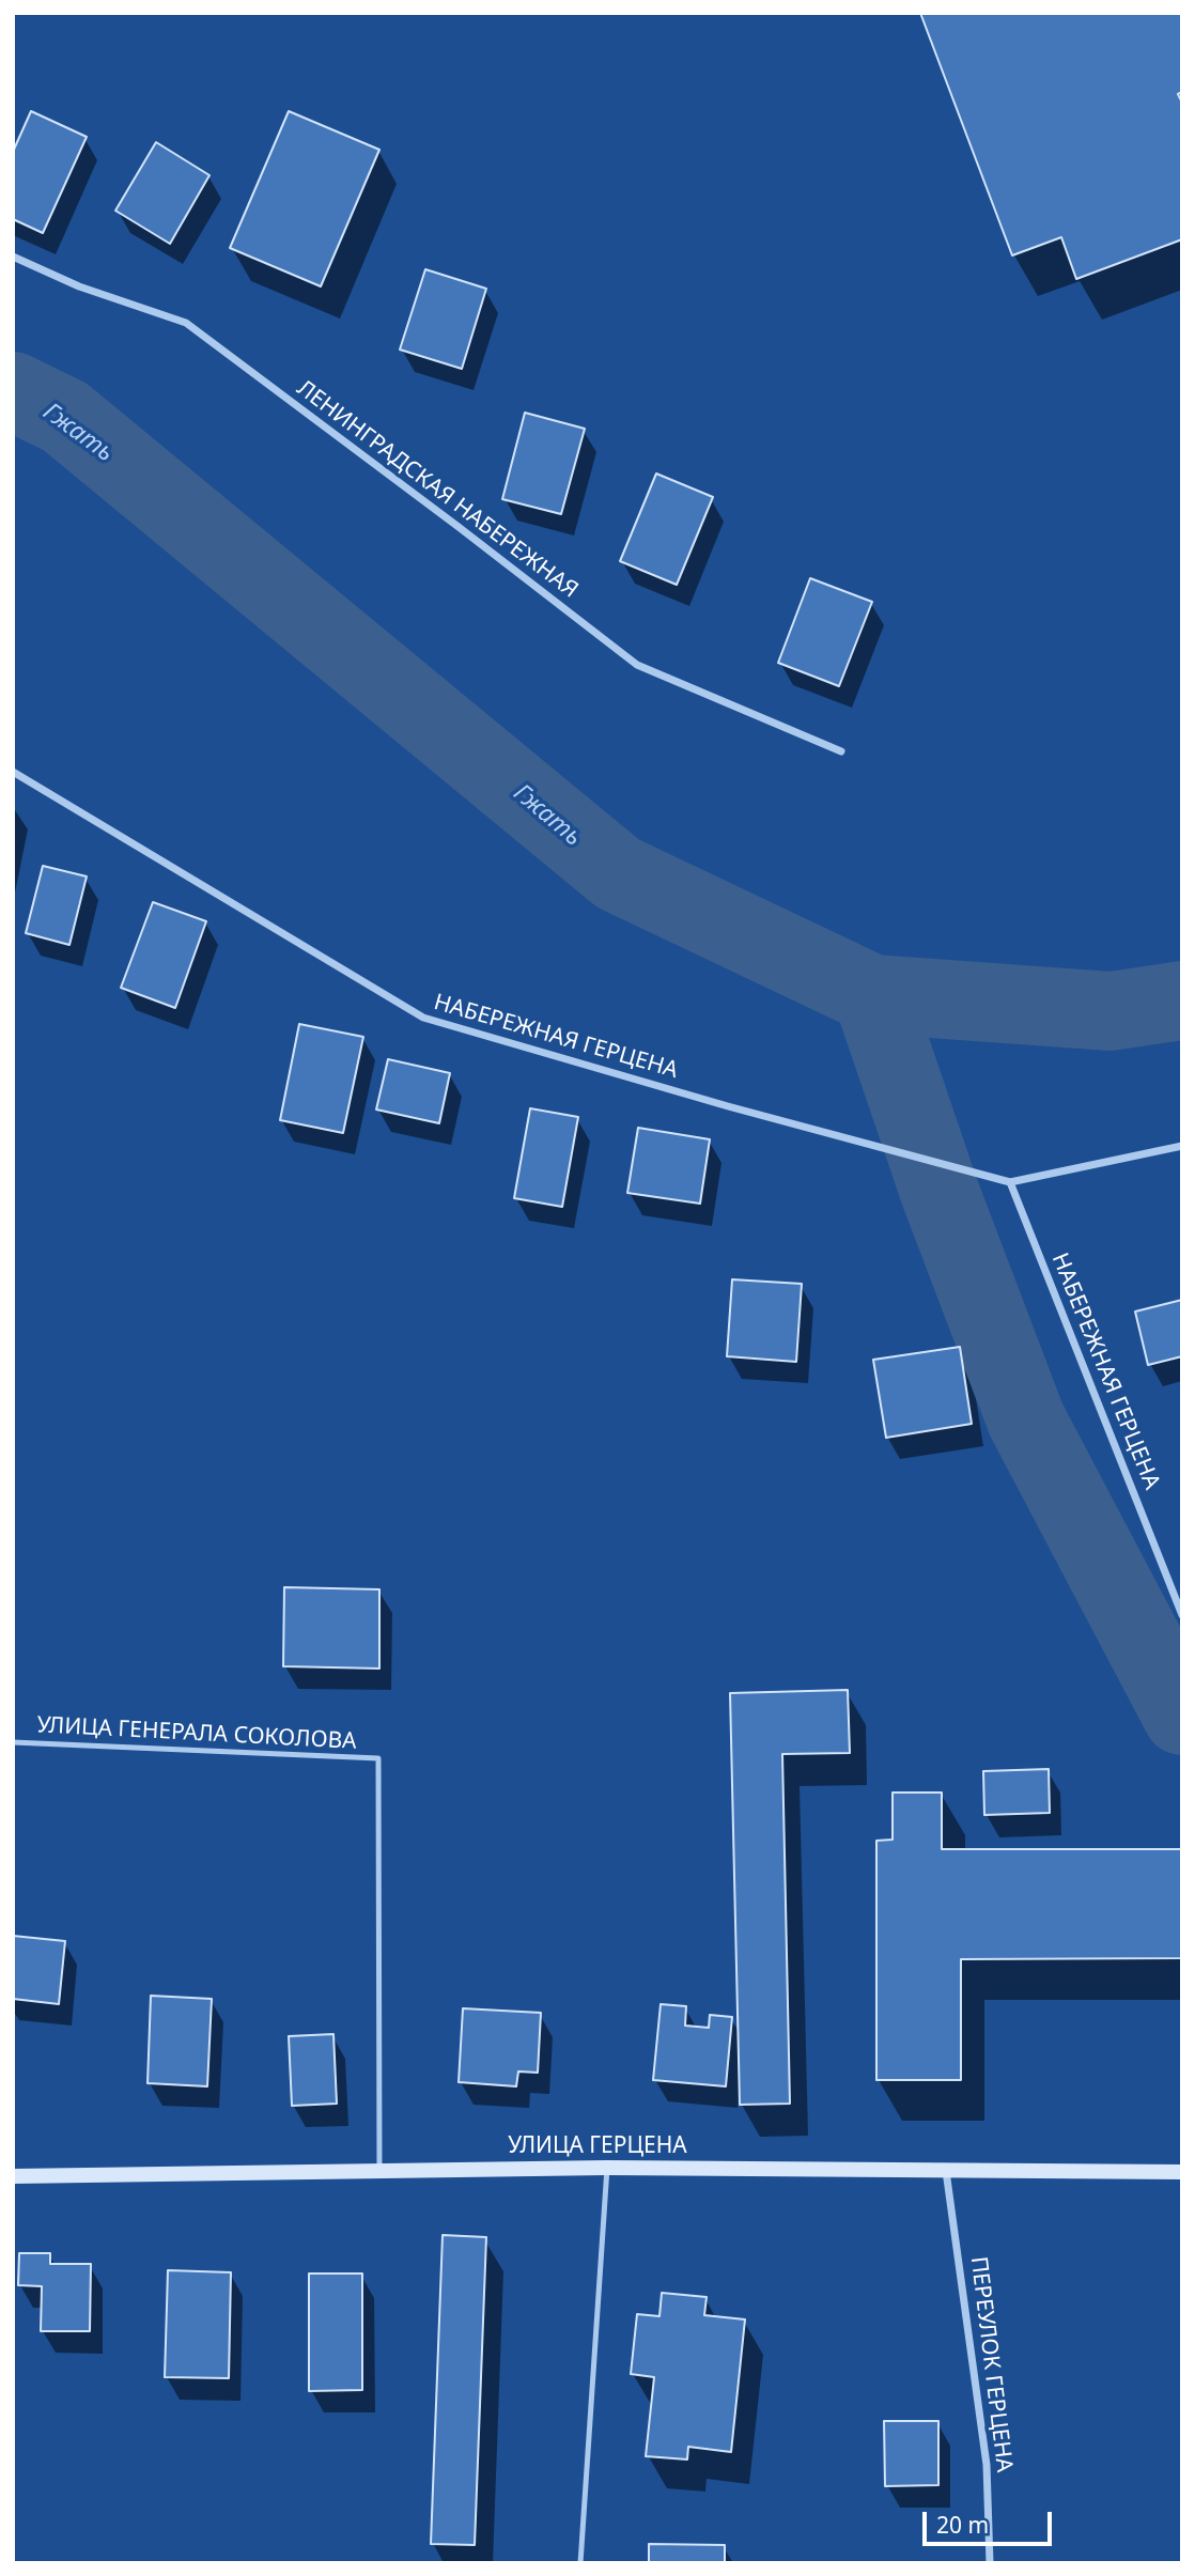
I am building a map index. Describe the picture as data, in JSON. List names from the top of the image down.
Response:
{
  "streets": {
    "street": [
      "ЛЕНИНГРАДСКАЯ НАБЕРЕЖНАЯ",
      "НАБЕРЕЖНАЯ ГЕРЦЕНА",
      "УЛИЦА ГЕРЦЕНА",
      "ПЕРЕУЛОК ГЕРЦЕНА"
    ],
    "lane": ["УЛИЦА ГЕНЕРАЛА СОКОЛОВА"]
  },
  "crossings": [
    ["УЛИЦА ГЕНЕРАЛА СОКОЛОВА", "УЛИЦА ГЕРЦЕНА"],
    ["УЛИЦА ГЕРЦЕНА", "ПЕРЕУЛОК ГЕРЦЕНА"]
  ],
  "water": ["Гжать"],
  "scale_bar": "20 m"
}
